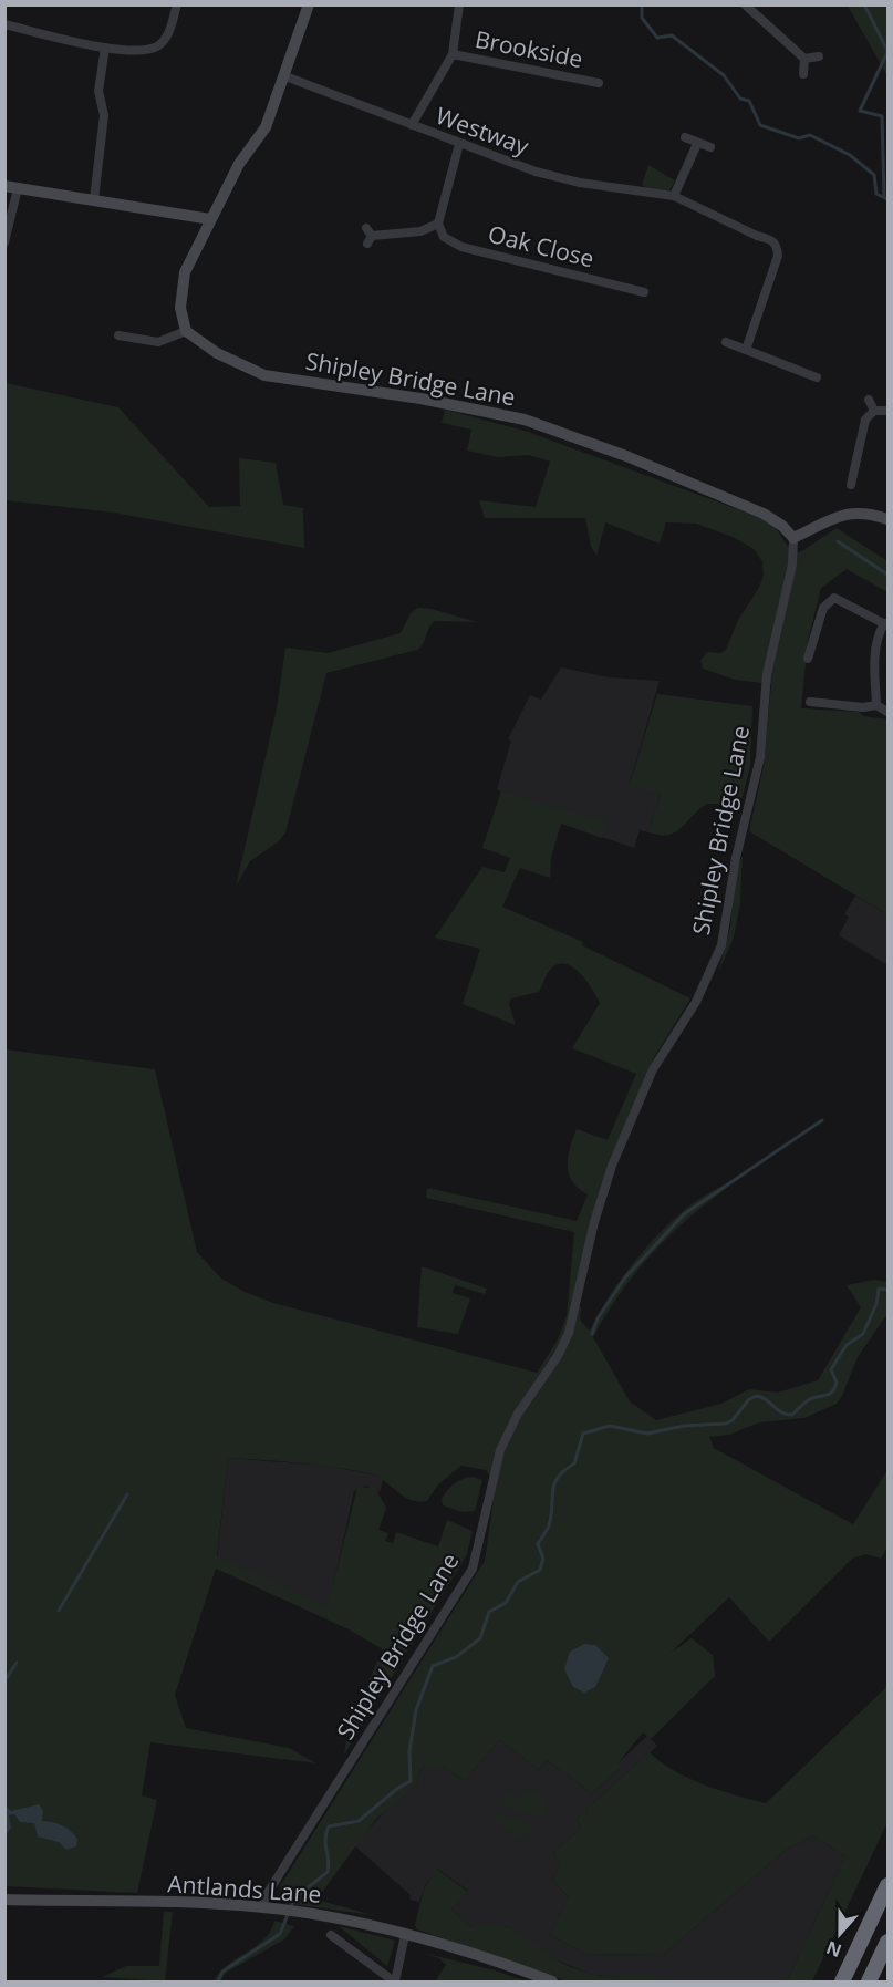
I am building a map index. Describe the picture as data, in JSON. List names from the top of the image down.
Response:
{
  "streets": {
    "street": [
      "Brookside",
      "Westway",
      "Oak Close",
      "Shipley Bridge Lane",
      "Antlands Lane"
    ]
  },
  "crossings": [
    ["Brookside", "Westway"],
    ["Shipley Bridge Lane", "Antlands Lane"]
  ],
  "north": "bottom"
}
